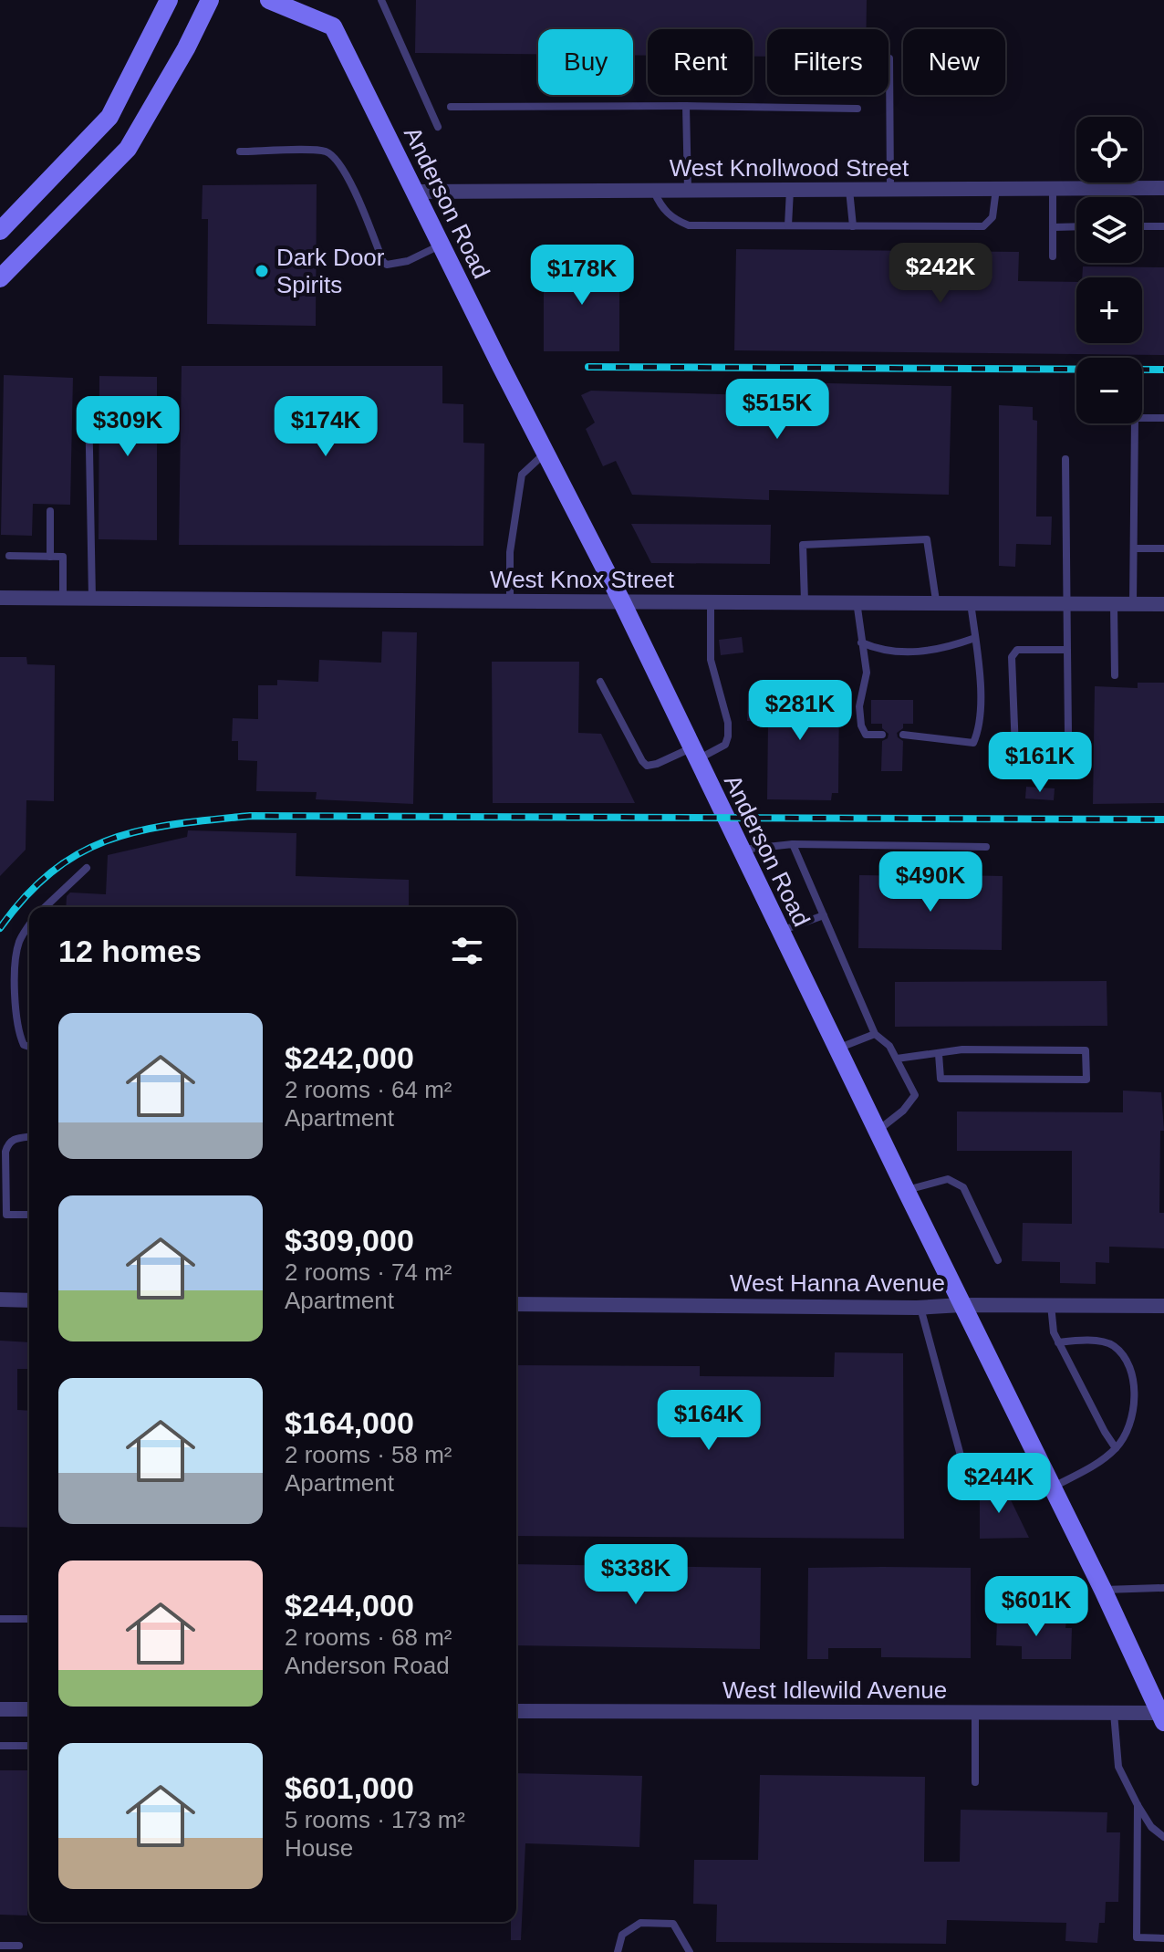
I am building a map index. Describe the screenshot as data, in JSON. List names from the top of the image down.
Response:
{
  "streets": {
    "street": [
      "West Knollwood Street",
      "Anderson Road",
      "West Knox Street",
      "West Hanna Avenue",
      "West Idlewild Avenue"
    ]
  },
  "crossings": [
    ["West Knollwood Street", "Anderson Road"],
    ["Anderson Road", "West Knox Street"],
    ["Anderson Road", "West Hanna Avenue"],
    ["Anderson Road", "West Idlewild Avenue"]
  ],
  "places": ["Dark Door Spirits"],
  "page": {
    "chip": [
      "Buy",
      "Rent",
      "Filters",
      "New"
    ],
    "map_buttons": ["+", "−"],
    "price": [
      "$242K",
      "$178K",
      "$515K",
      "$309K",
      "$174K",
      "$281K",
      "$161K",
      "$490K",
      "$164K",
      "$244K",
      "$338K",
      "$601K"
    ],
    "heading": "12 homes",
    "list": [
      {
        "name": "$242,000",
        "note": "2 rooms · 64 m² · Apartment"
      },
      {
        "name": "$309,000",
        "note": "2 rooms · 74 m² · Apartment"
      },
      {
        "name": "$164,000",
        "note": "2 rooms · 58 m² · Apartment"
      },
      {
        "name": "$244,000",
        "note": "2 rooms · 68 m² · Anderson Road"
      },
      {
        "name": "$601,000",
        "note": "5 rooms · 173 m² · House"
      }
    ]
  }
}
